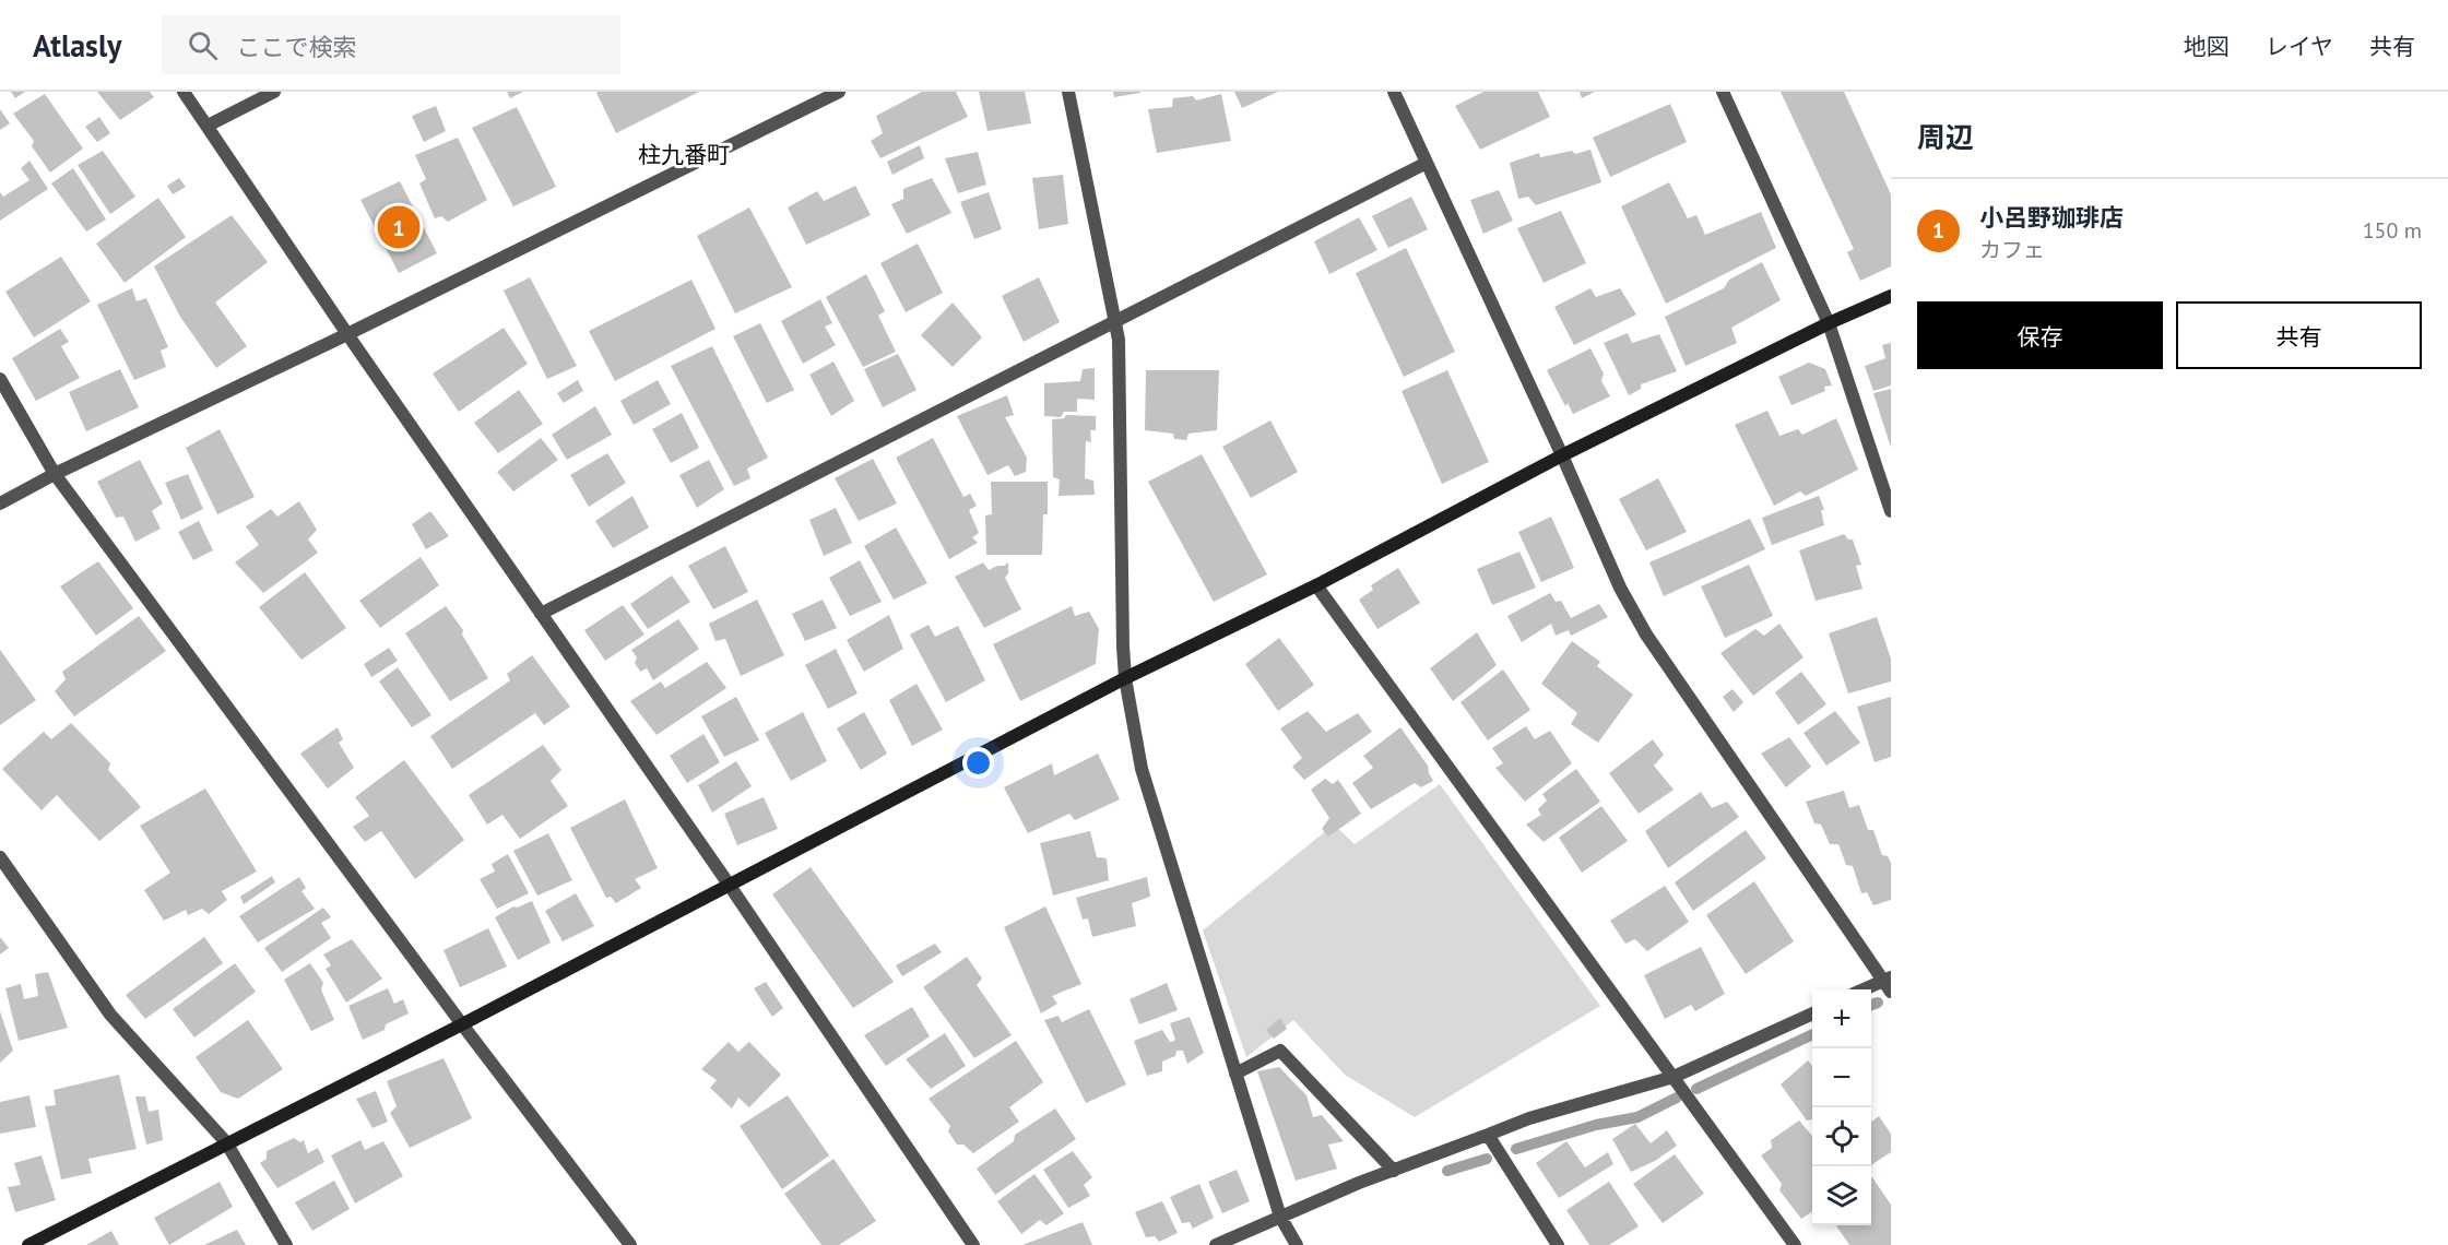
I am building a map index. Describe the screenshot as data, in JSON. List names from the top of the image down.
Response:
{
  "districts": ["柱九番町"],
  "page": {
    "header": "Atlasly",
    "search": "ここで検索",
    "nav": ["地図", "レイヤ", "共有"],
    "heading": "周辺",
    "list": [
      {
        "mark": "1",
        "name": "小呂野珈琲店",
        "note": "カフェ",
        "value": "150 m"
      }
    ],
    "pins": "1",
    "buttons": ["保存", "共有"],
    "map_buttons": ["+", "−"]
  }
}
